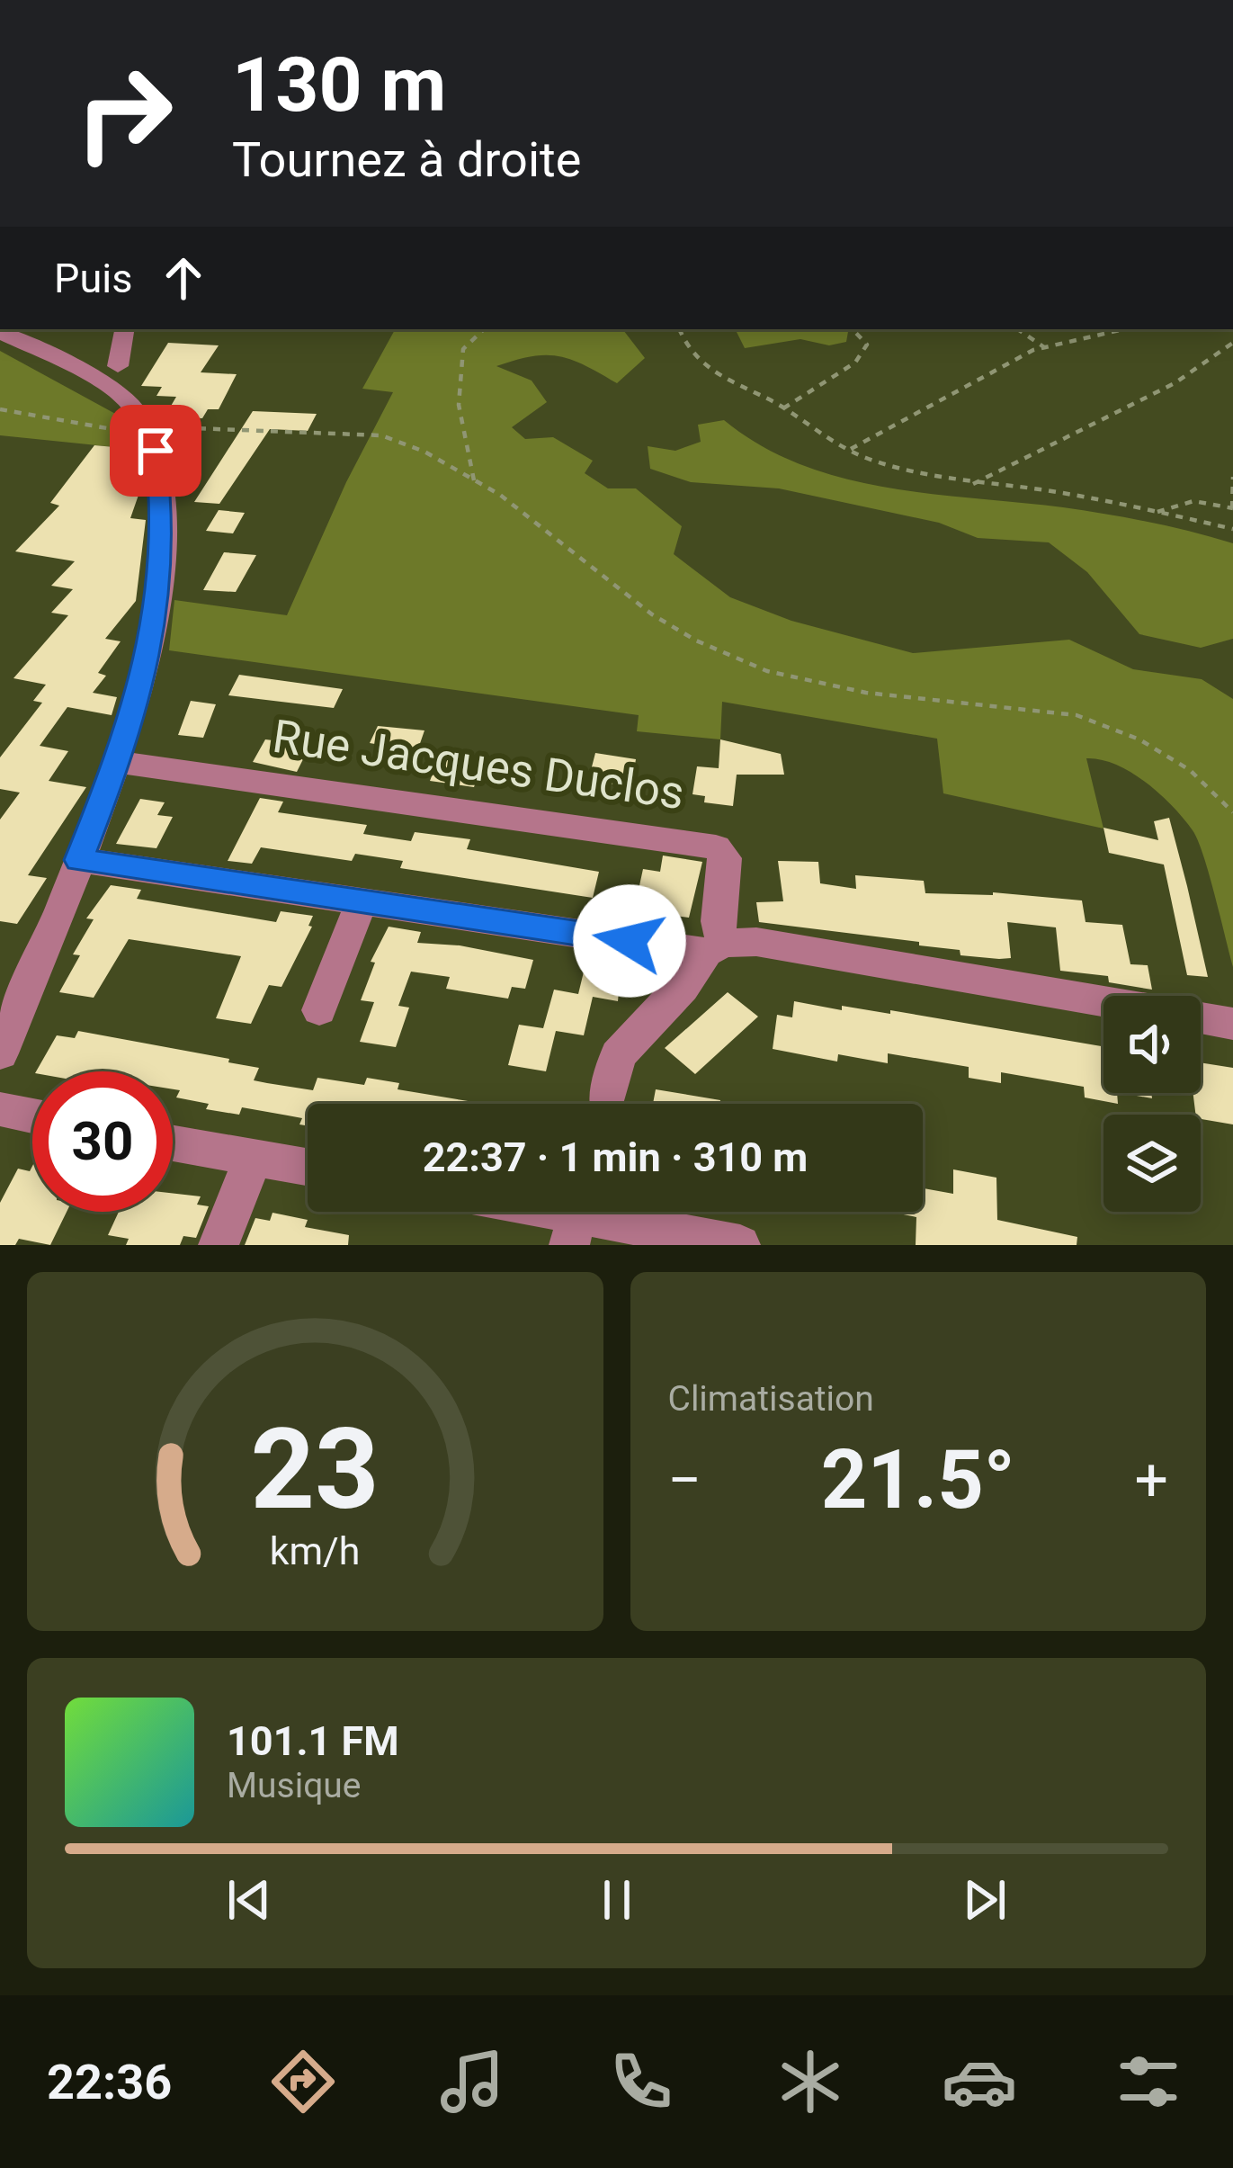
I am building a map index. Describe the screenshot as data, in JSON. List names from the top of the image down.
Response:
{
  "streets": {
    "street": ["Rue Jacques Duclos"]
  },
  "page": {
    "turn": ["130 m", "Tournez à droite"],
    "then": "Puis",
    "limit": "30",
    "trip": "22:37 · 1 min · 310 m",
    "tile": "Climatisation",
    "heat": ["−", "21.5°", "+"],
    "song": ["101.1 FM", "Musique"],
    "tabs": "22:36",
    "gauge": ["23", "km/h"]
  }
}
